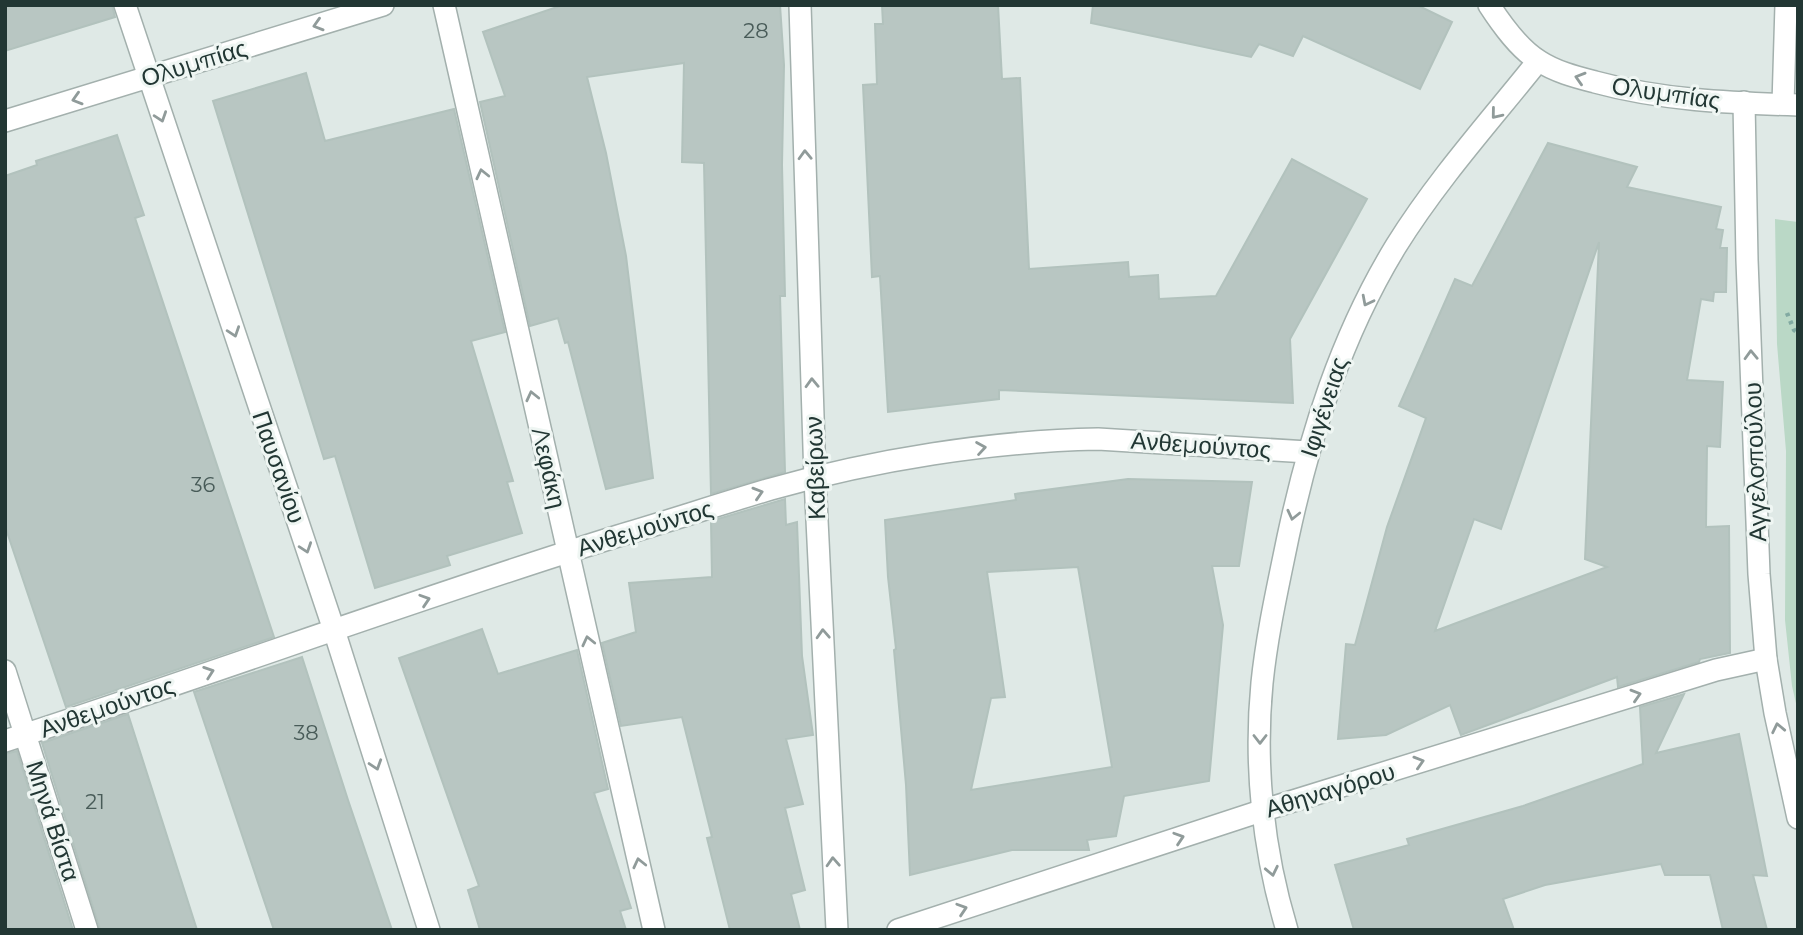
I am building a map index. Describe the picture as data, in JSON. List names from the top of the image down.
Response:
{
  "streets": {
    "street": [
      "Ολυμπίας",
      "Ιφιγένειας",
      "Ανθεμούντος",
      "Αγγελοπούλου",
      "Παυσανίου",
      "Λεφάκη",
      "Καβείρων",
      "Αθηναγόρου",
      "Μηνά Βίστα"
    ]
  },
  "crossings": [
    ["Ολυμπίας", "Ιφιγένειας"],
    ["Ολυμπίας", "Αγγελοπούλου"],
    ["Ολυμπίας", "Παυσανίου"],
    ["Ιφιγένειας", "Ανθεμούντος"],
    ["Ιφιγένειας", "Αθηναγόρου"],
    ["Ανθεμούντος", "Παυσανίου"],
    ["Ανθεμούντος", "Λεφάκη"],
    ["Ανθεμούντος", "Καβείρων"],
    ["Ανθεμούντος", "Μηνά Βίστα"],
    ["Αγγελοπούλου", "Αθηναγόρου"]
  ],
  "one_way": [
    "Ολυμπίας",
    "Ιφιγένειας",
    "Ανθεμούντος",
    "Αγγελοπούλου",
    "Παυσανίου",
    "Λεφάκη",
    "Καβείρων",
    "Αθηναγόρου"
  ],
  "house_numbers": [
    "28",
    "36",
    "38",
    "21"
  ]
}
